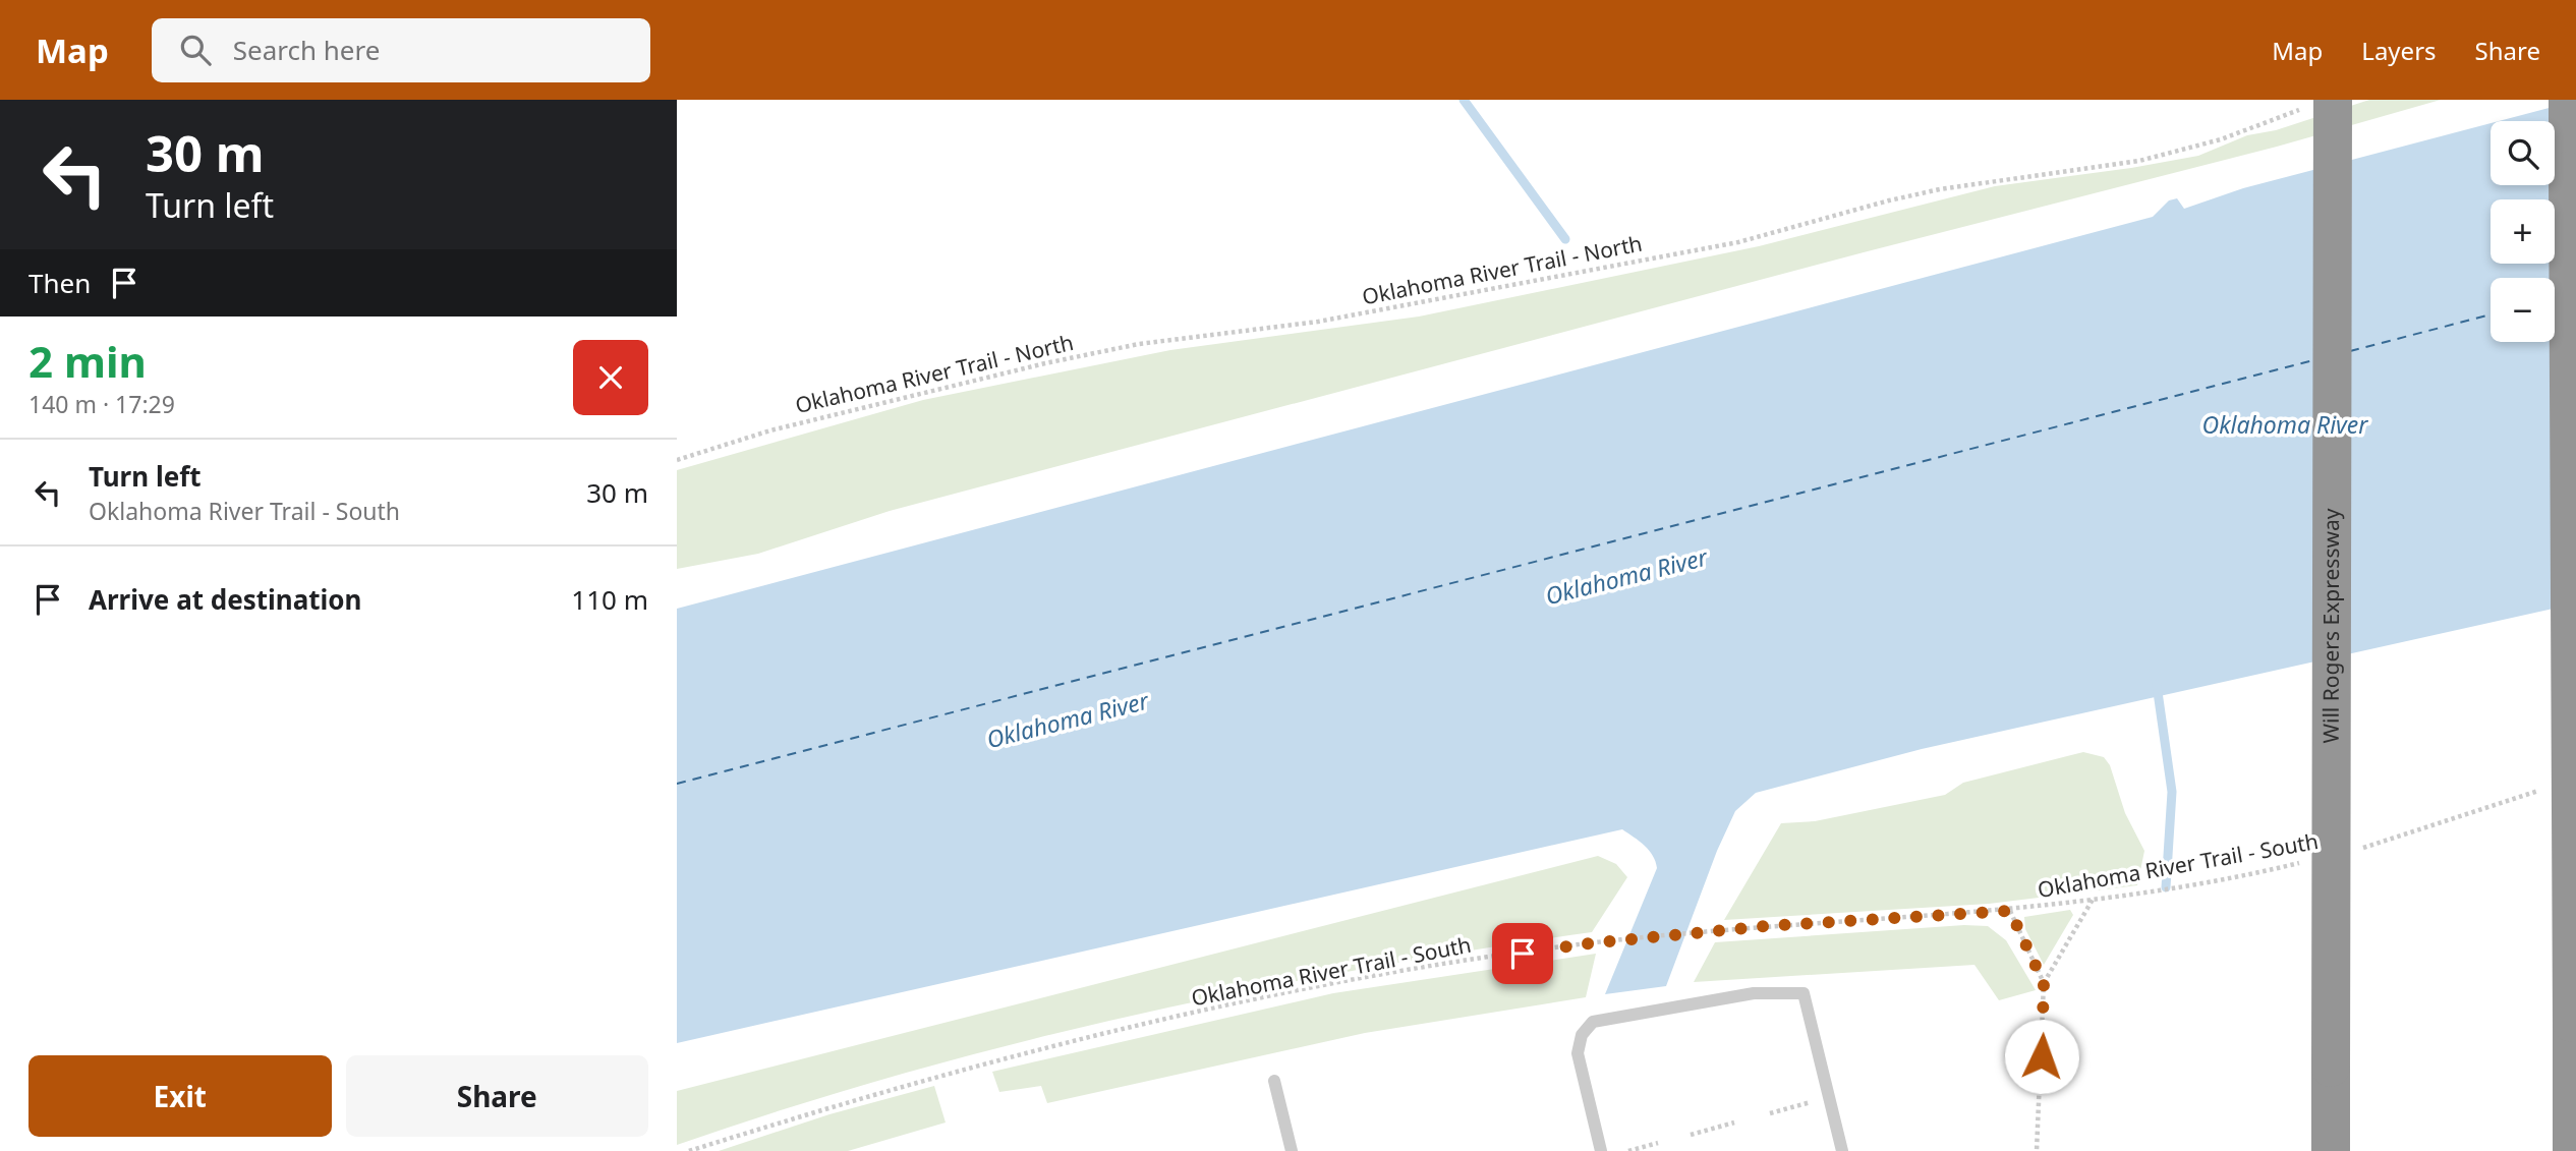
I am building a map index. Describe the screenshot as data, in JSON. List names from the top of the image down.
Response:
{
  "streets": {
    "highway": ["Will Rogers Expressway"],
    "path": ["Oklahoma River Trail - North", "Oklahoma River Trail - South"]
  },
  "crossings": [
    ["Oklahoma River Trail - North", "Will Rogers Expressway"]
  ],
  "water": ["Oklahoma River"],
  "page": {
    "header": "Map",
    "search": "Search here",
    "nav": ["Map", "Layers", "Share"],
    "turn": ["30 m", "Turn left"],
    "map_buttons": ["+", "−"],
    "then": "Then",
    "heading": ["2 min", "140 m · 17:29"],
    "list": [
      {
        "name": "Turn left",
        "note": "Oklahoma River Trail - South",
        "value": "30 m"
      },
      {
        "name": "Arrive at destination",
        "value": "110 m"
      }
    ],
    "buttons": ["Exit", "Share"]
  }
}
